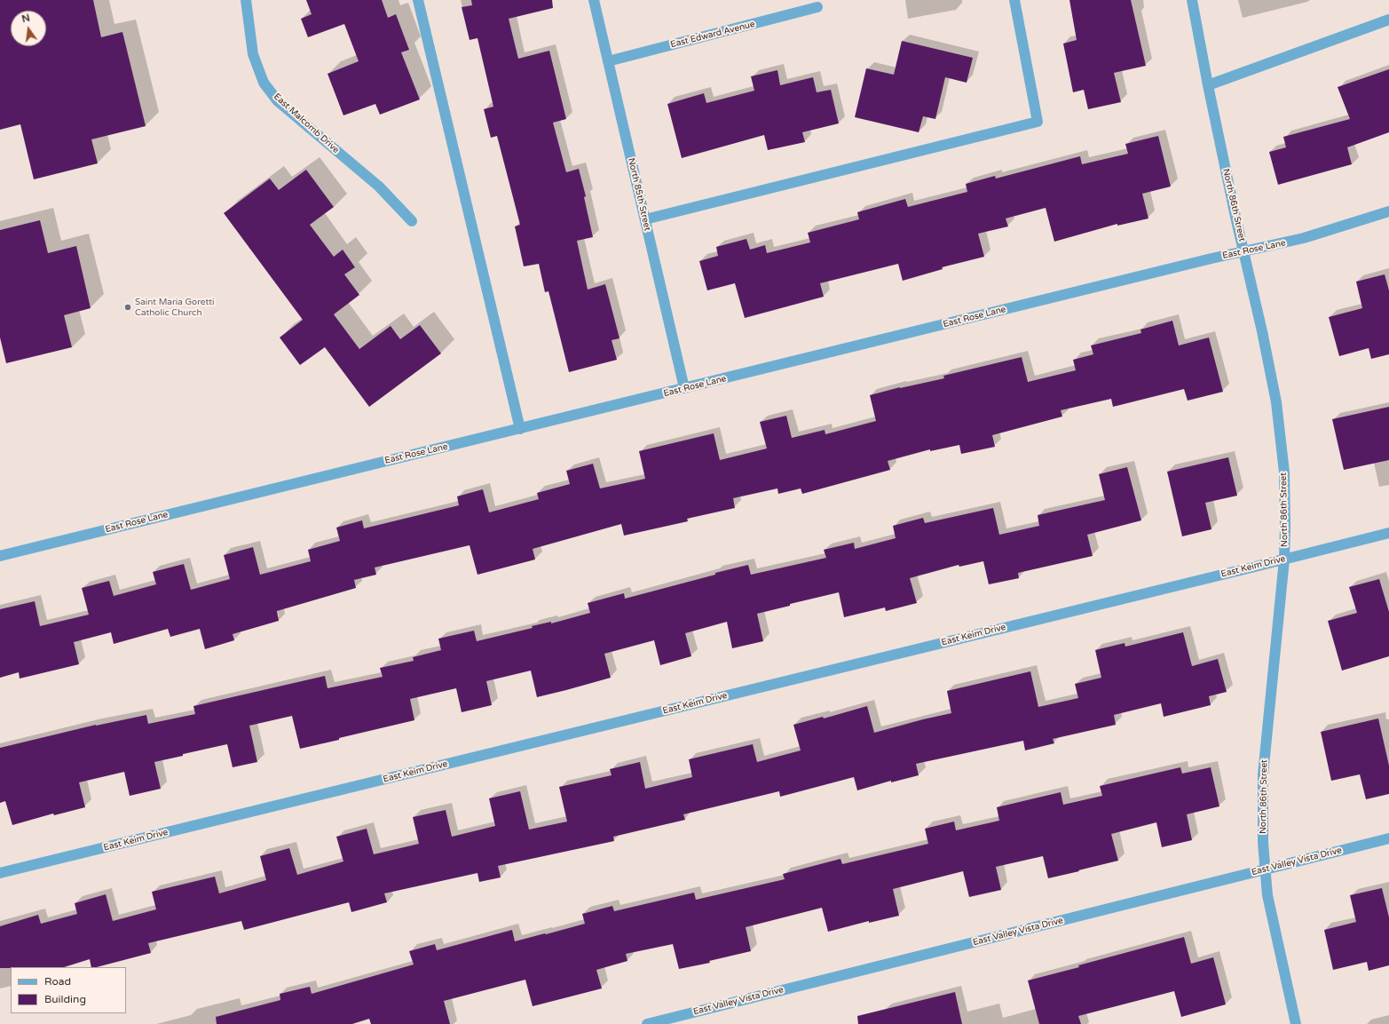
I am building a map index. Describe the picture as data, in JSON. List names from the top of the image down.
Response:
{
  "streets": {
    "street": [
      "East Edward Avenue",
      "East Malcomb Drive",
      "North 85th Street",
      "North 86th Street",
      "East Rose Lane",
      "East Keim Drive",
      "East Valley Vista Drive"
    ]
  },
  "crossings": [
    ["East Edward Avenue", "North 85th Street"],
    ["North 85th Street", "East Rose Lane"],
    ["North 86th Street", "East Rose Lane"],
    ["North 86th Street", "East Keim Drive"],
    ["North 86th Street", "East Valley Vista Drive"]
  ],
  "places": ["Saint Maria Goretti Catholic Church"],
  "legend": ["Road", "Building"],
  "north": "top"
}
